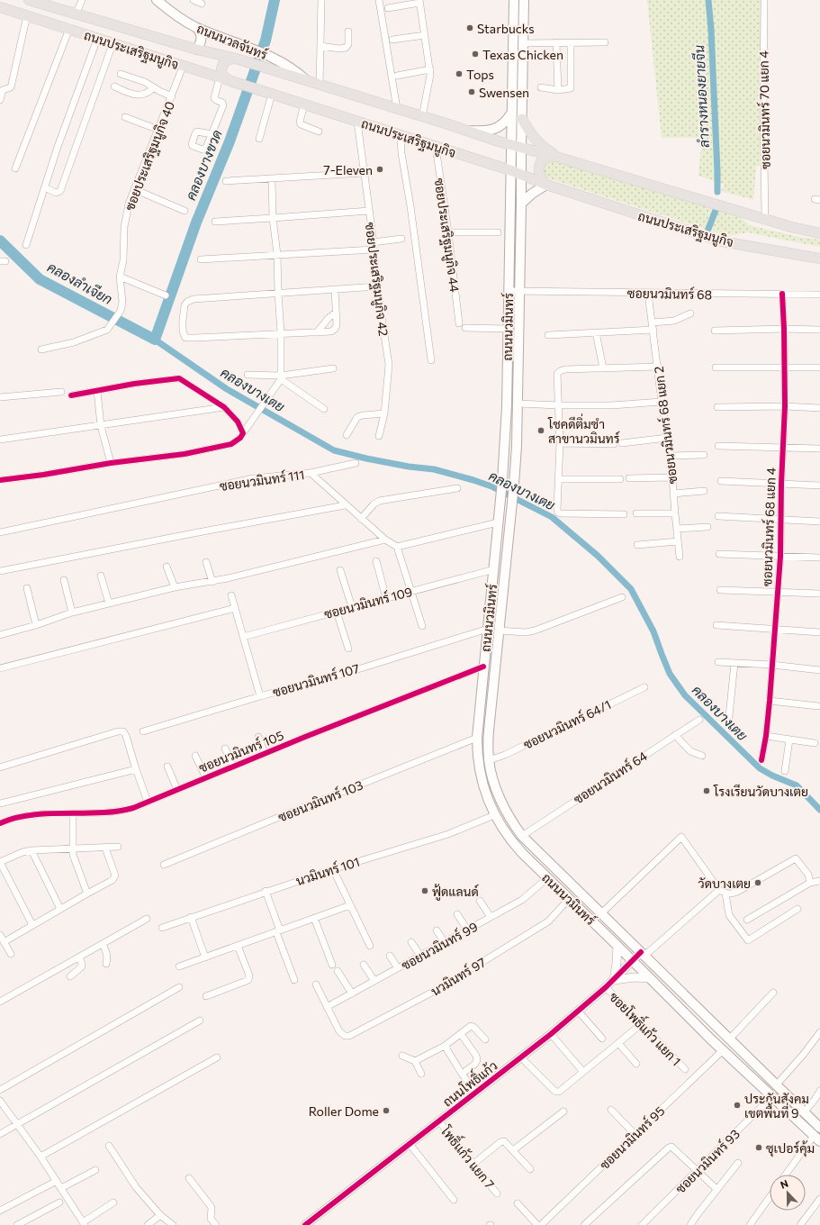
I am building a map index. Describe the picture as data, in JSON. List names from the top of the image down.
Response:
{
  "streets": {
    "main road": ["ถนนนวลจันทร์", "ถนนประเสริฐมนูกิจ", "ถนนนวมินทร์"],
    "street": [
      "ซอยนวมินทร์ 70 แยก 4",
      "ซอยประเสริฐมนูกิจ 40",
      "ซอยประเสริฐมนูกิจ 44",
      "ซอยประเสริฐมนูกิจ 42",
      "ซอยนวมินทร์ 68",
      "ซอยนวมินทร์ 68 แยก 2",
      "ซอยนวมินทร์ 111",
      "ซอยนวมินทร์ 68 แยก 4",
      "ซอยนวมินทร์ 109",
      "ซอยนวมินทร์ 107",
      "ซอยนวมินทร์ 64/1",
      "ซอยนวมินทร์ 105",
      "ซอยนวมินทร์ 64",
      "ซอยนวมินทร์ 103",
      "นวมินทร์ 101",
      "ซอยนวมินทร์ 99",
      "นวมินทร์ 97",
      "ซอยโพธิ์แก้ว แยก 1",
      "ถนนโพธิ์แก้ว",
      "ซอยนวมินทร์ 95",
      "โพธิ์เเก้ว แยก 7",
      "ซอยนวมินทร์ 93"
    ]
  },
  "crossings": [
    ["ถนนนวลจันทร์", "ถนนประเสริฐมนูกิจ"],
    ["ถนนประเสริฐมนูกิจ", "ซอยนวมินทร์ 70 แยก 4"],
    ["ถนนประเสริฐมนูกิจ", "ซอยประเสริฐมนูกิจ 40"],
    ["ถนนประเสริฐมนูกิจ", "ซอยประเสริฐมนูกิจ 44"],
    ["ถนนประเสริฐมนูกิจ", "ซอยประเสริฐมนูกิจ 42"],
    ["ถนนประเสริฐมนูกิจ", "ถนนนวมินทร์"],
    ["ซอยนวมินทร์ 68", "ถนนนวมินทร์"],
    ["ซอยนวมินทร์ 68", "ซอยนวมินทร์ 68 แยก 2"],
    ["ซอยนวมินทร์ 68", "ซอยนวมินทร์ 68 แยก 4"],
    ["ถนนนวมินทร์", "ซอยนวมินทร์ 109"],
    ["ถนนนวมินทร์", "ซอยนวมินทร์ 107"],
    ["ถนนนวมินทร์", "ซอยนวมินทร์ 64/1"],
    ["ถนนนวมินทร์", "ซอยนวมินทร์ 105"],
    ["ถนนนวมินทร์", "ซอยนวมินทร์ 64"],
    ["ถนนนวมินทร์", "ซอยนวมินทร์ 103"],
    ["ถนนนวมินทร์", "นวมินทร์ 101"],
    ["ถนนนวมินทร์", "ซอยนวมินทร์ 99"],
    ["ถนนนวมินทร์", "นวมินทร์ 97"],
    ["ถนนนวมินทร์", "ถนนโพธิ์แก้ว"],
    ["ถนนนวมินทร์", "ซอยนวมินทร์ 95"],
    ["ถนนนวมินทร์", "ซอยนวมินทร์ 93"],
    ["ซอยนวมินทร์ 99", "นวมินทร์ 97"],
    ["ซอยโพธิ์แก้ว แยก 1", "ถนนโพธิ์แก้ว"],
    ["ถนนโพธิ์แก้ว", "โพธิ์เเก้ว แยก 7"]
  ],
  "water": [
    "ลำรางหนองยายจีน",
    "คลองบางขวด",
    "คลองลำเจียก",
    "คลองบางเตย"
  ],
  "places": [
    "Starbucks",
    "Texas Chicken",
    "Tops",
    "Swensen",
    "7-Eleven",
    "โชคดีติ่มซำ สาขานวมินทร์",
    "โรงเรียนวัดบางเตย",
    "วัดบางเตย",
    "ฟู้ดแลนด์",
    "ประกันสังคม เขตพื้นที่ 9",
    "Roller Dome",
    "ซุเปอร์คุ้ม"
  ],
  "north": "top"
}
